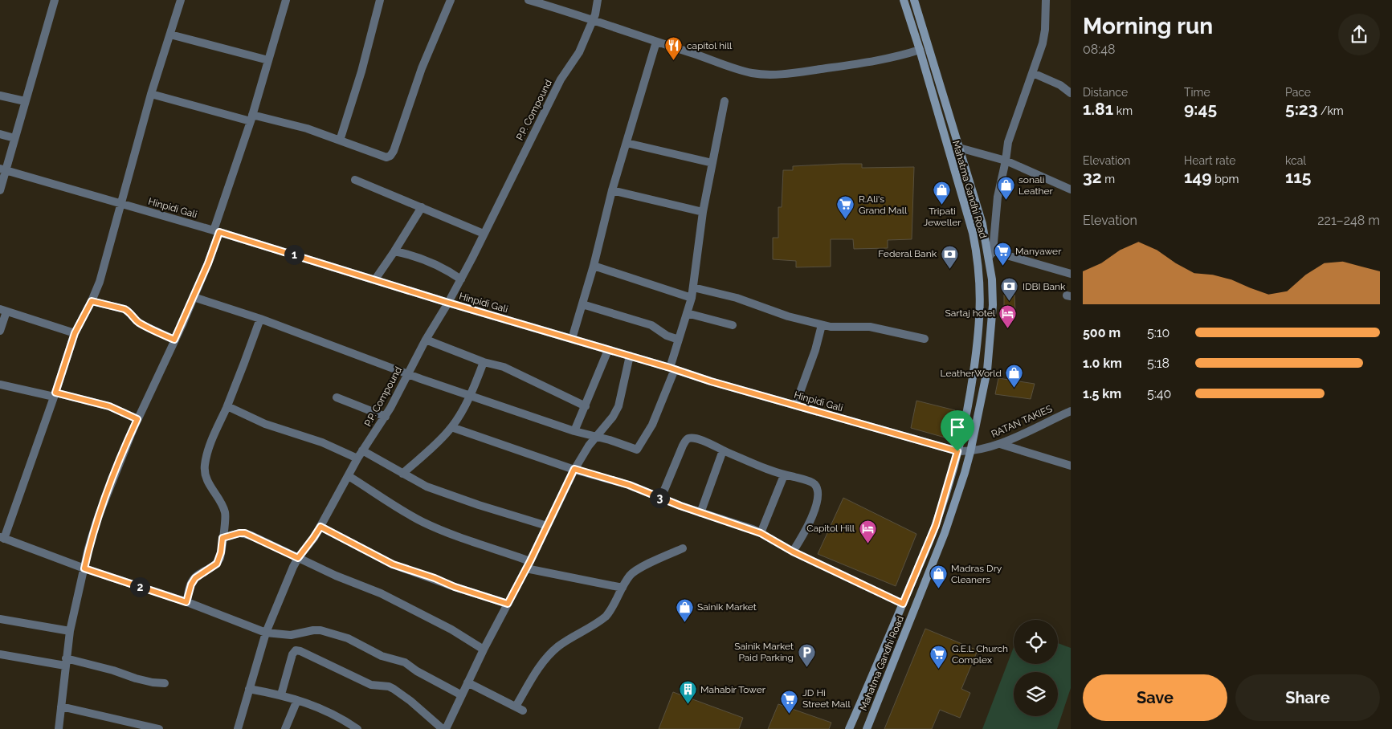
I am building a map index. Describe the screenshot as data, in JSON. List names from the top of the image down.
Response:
{
  "streets": {
    "main road": ["Mahatma Gandhi Road"],
    "street": ["P.P. Compound", "Hinpidi Gali", "RATAN TAKIES"]
  },
  "crossings": [
    ["P.P. Compound", "Hinpidi Gali"],
    ["Mahatma Gandhi Road", "Hinpidi Gali"],
    ["Mahatma Gandhi Road", "RATAN TAKIES"],
    ["Hinpidi Gali", "RATAN TAKIES"]
  ],
  "places": {
    "restaurant": ["capitol hill"],
    "shop": [
      "sonali Leather",
      "Tripati Jeweller",
      "LeatherWorld",
      "Madras Dry Cleaners",
      "Sainik Market"
    ],
    "supermarket": [
      "R.Ali's Grand Mall",
      "Manyawer",
      "G.E.L Church Complex",
      "JD Hi Street Mall"
    ],
    "bank": ["Federal Bank", "IDBI Bank"],
    "hotel": ["Sartaj hotel", "Capitol Hill"],
    "parking": ["Sainik Market Paid Parking"],
    "building": ["Mahabir Tower"]
  },
  "page": {
    "heading": ["Morning run", "08:48"],
    "stats": [
      ["Distance", "1.81 km"],
      ["Time", "9:45"],
      ["Pace", "5:23 /km"],
      ["Elevation", "32 m"],
      ["Heart rate", "149 bpm"],
      ["kcal", "115"]
    ],
    "chart": ["Elevation", "221–248 m"],
    "pins": ["1", "3", "2"],
    "list": [
      {
        "name": "500 m",
        "note": "5:10"
      },
      {
        "name": "1.0 km",
        "note": "5:18"
      },
      {
        "name": "1.5 km",
        "note": "5:40"
      }
    ],
    "buttons": ["Save", "Share"]
  }
}
